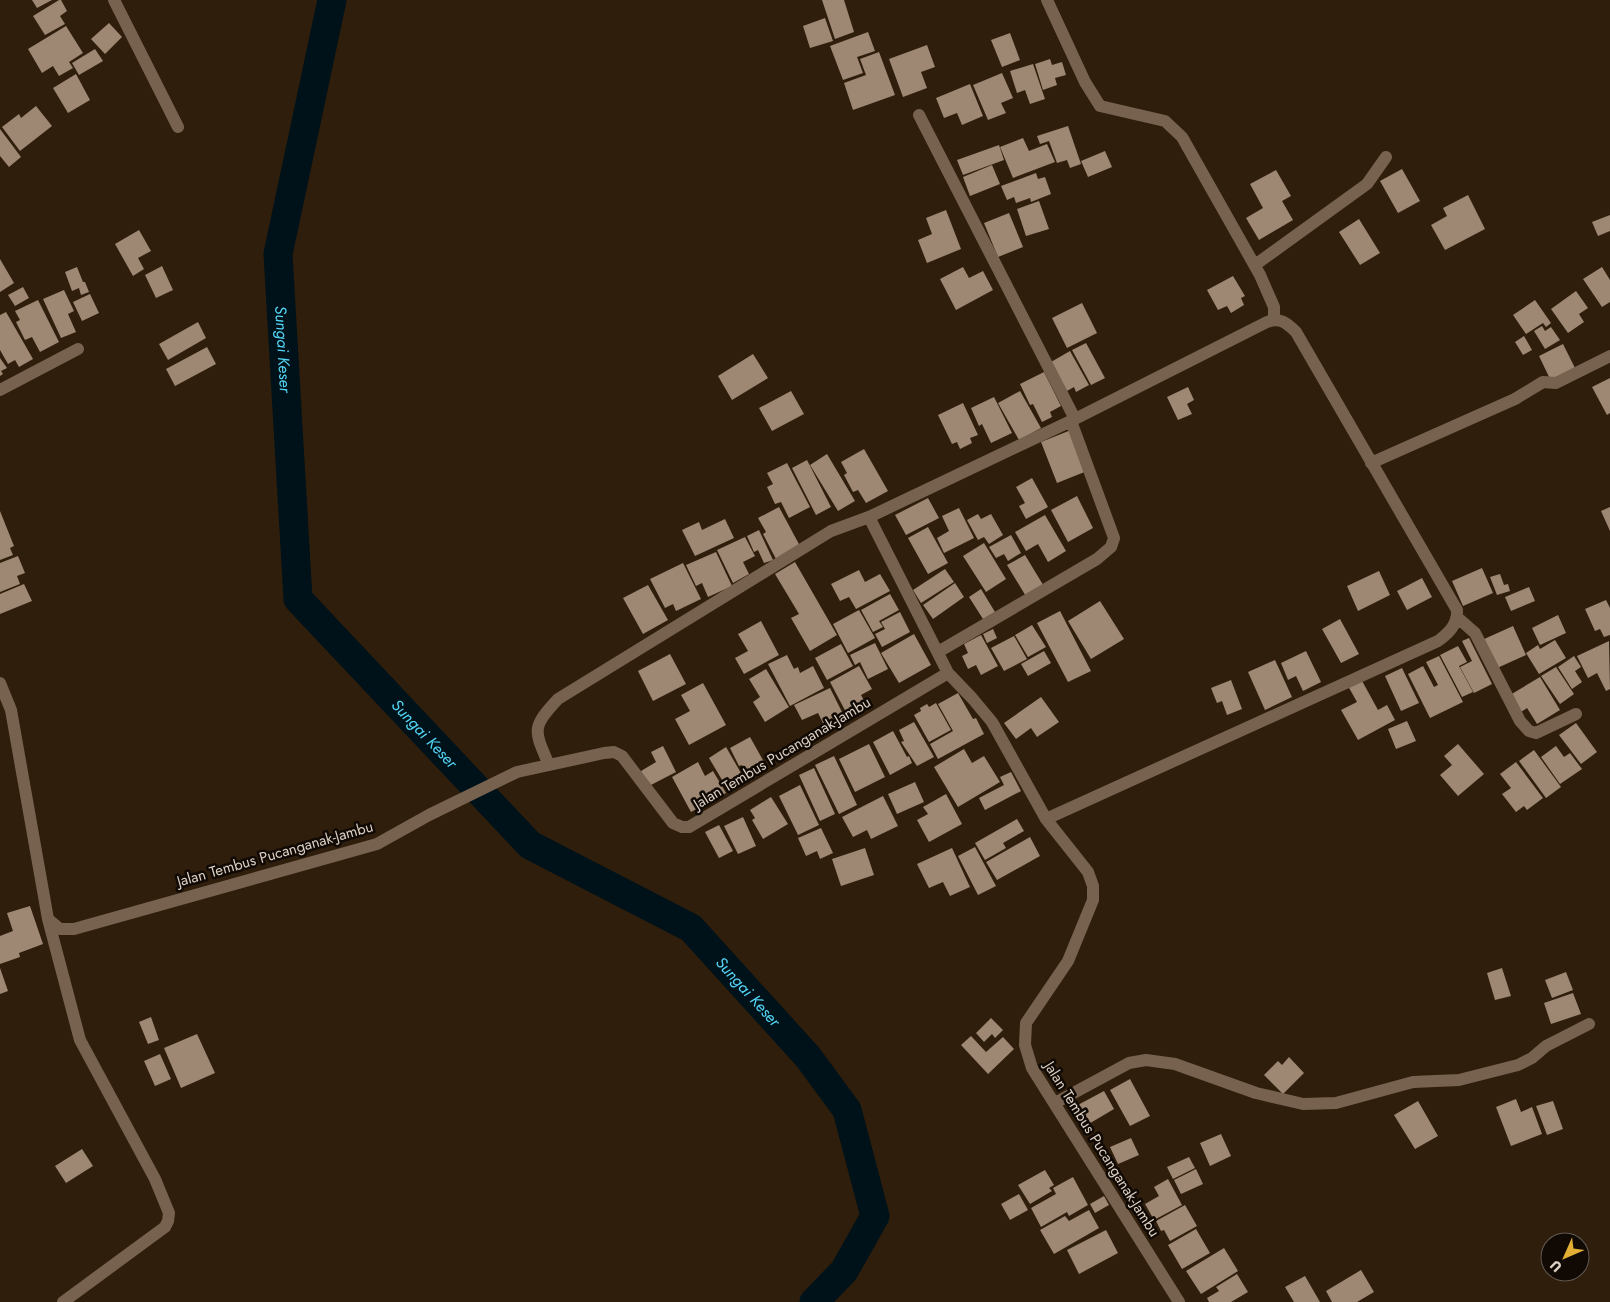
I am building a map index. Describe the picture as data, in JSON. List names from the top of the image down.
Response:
{
  "streets": {
    "street": ["Jalan Tembus Pucanganak-Jambu"]
  },
  "water": ["Sungai Keser"],
  "north": "bottom left"
}
